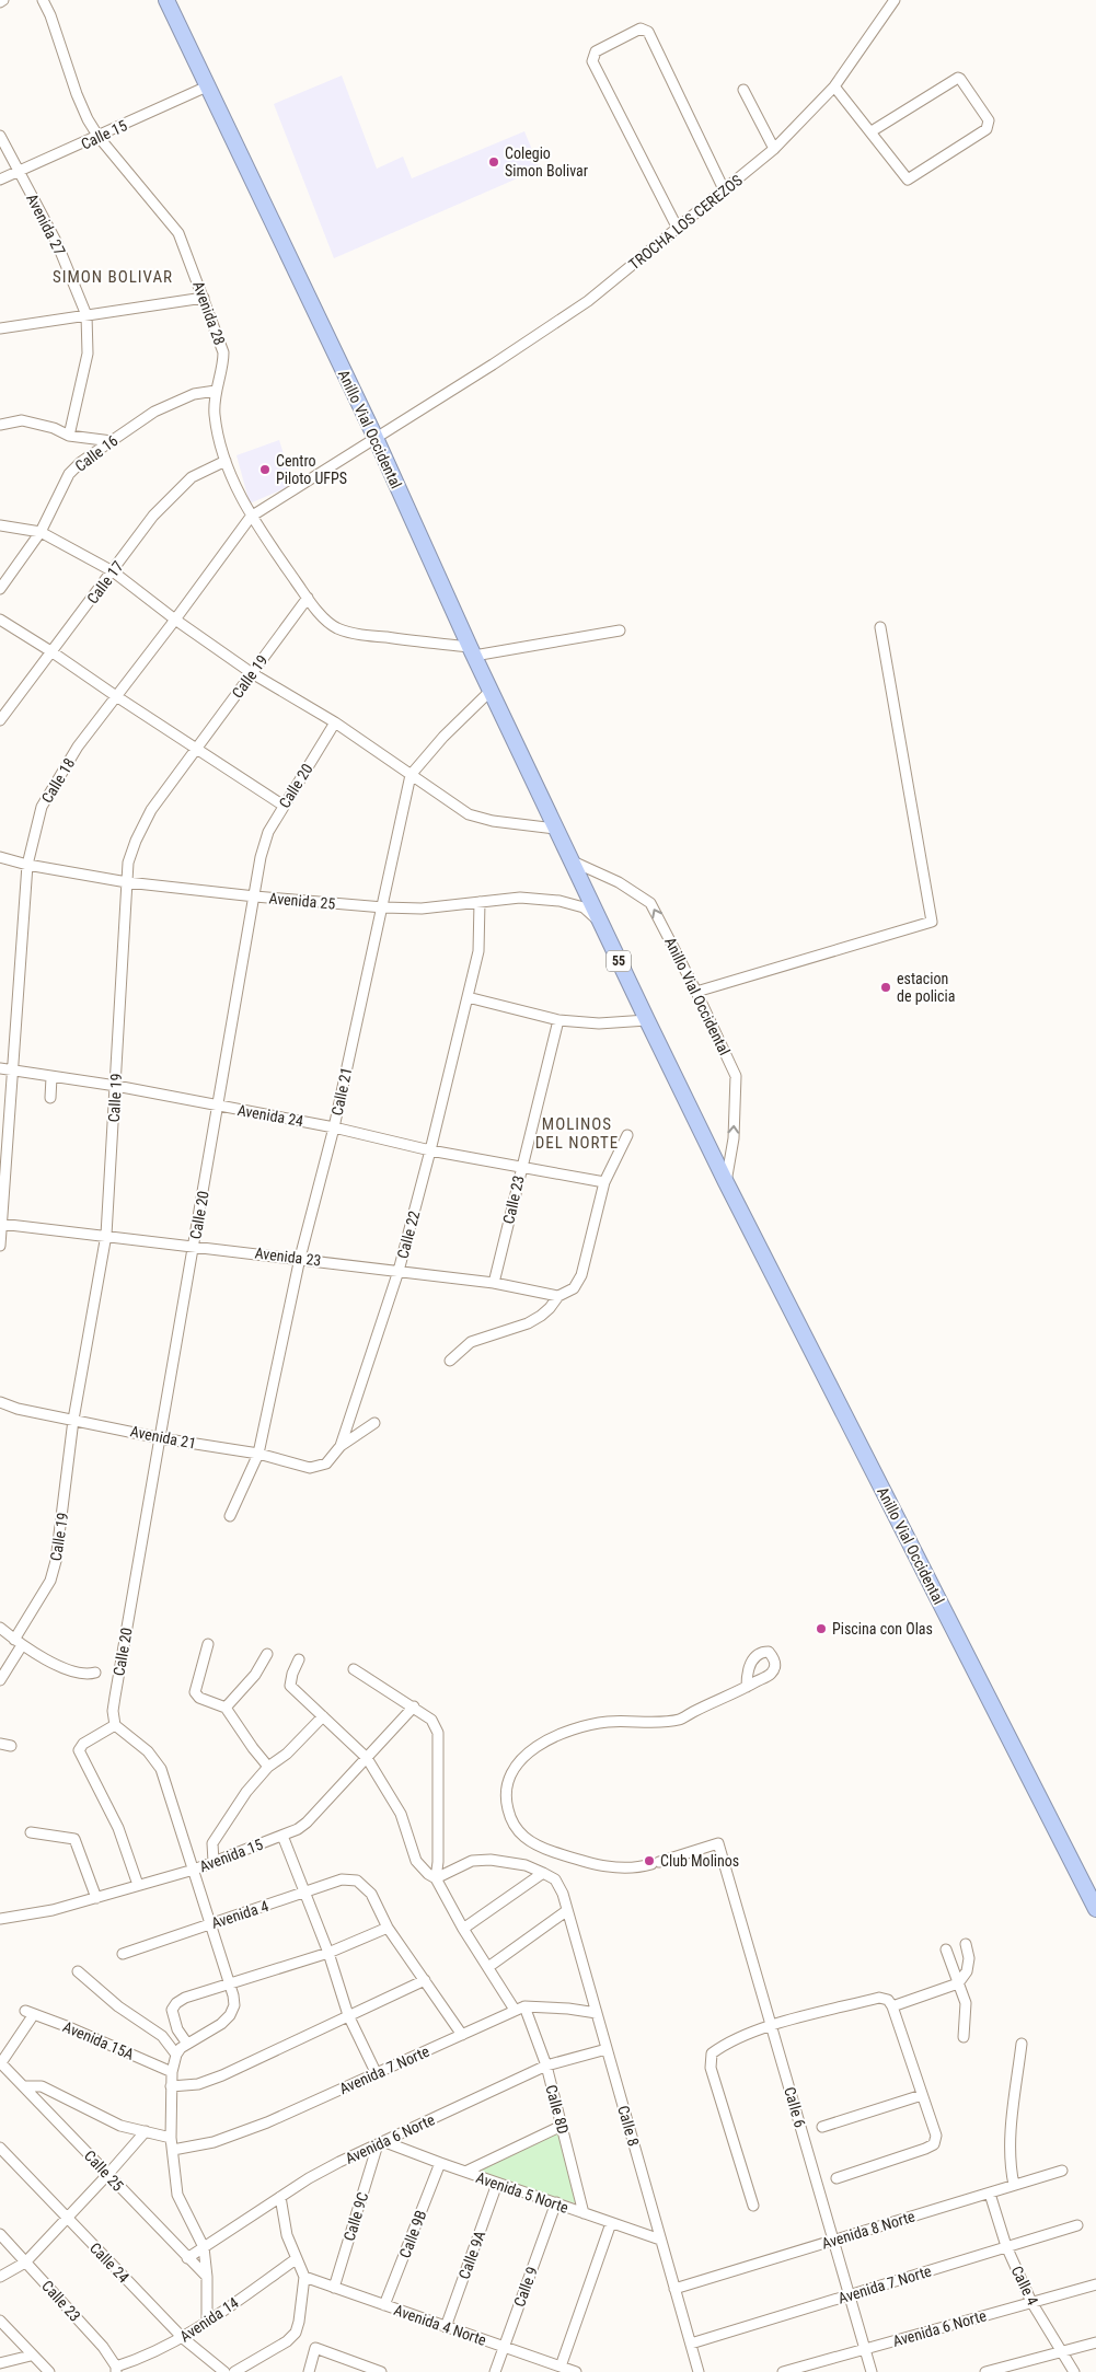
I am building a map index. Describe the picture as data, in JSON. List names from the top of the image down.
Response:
{
  "streets": {
    "highway": ["Anillo Vial Occidental", "55"],
    "street": [
      "Calle 15",
      "TROCHA LOS CEREZOS",
      "Avenida 27",
      "Avenida 28",
      "Calle 16",
      "Calle 17",
      "Calle 19",
      "Calle 18",
      "Calle 20",
      "Avenida 25",
      "Calle 21",
      "Avenida 24",
      "Calle 23",
      "Calle 22",
      "Avenida 23",
      "Avenida 21",
      "Avenida 15",
      "Avenida 4",
      "Avenida 15A",
      "Avenida 7 Norte",
      "Calle 6",
      "Calle 8D",
      "Calle 8",
      "Avenida 6 Norte",
      "Calle 25",
      "Avenida 5 Norte",
      "Calle 9C",
      "Avenida 8 Norte",
      "Calle 9B",
      "Calle 9A",
      "Calle 24",
      "Calle 4",
      "Calle 9",
      "Avenida 14",
      "Avenida 4 Norte"
    ]
  },
  "crossings": [
    ["Calle 15", "Avenida 27"],
    ["Calle 15", "Avenida 28"],
    ["Calle 15", "Anillo Vial Occidental"],
    ["TROCHA LOS CEREZOS", "Anillo Vial Occidental"],
    ["TROCHA LOS CEREZOS", "Calle 18"],
    ["Avenida 28", "Anillo Vial Occidental"],
    ["Avenida 28", "Calle 16"],
    ["Avenida 28", "Calle 17"],
    ["Avenida 28", "Calle 19"],
    ["Avenida 28", "Calle 18"],
    ["Anillo Vial Occidental", "Calle 18"],
    ["Anillo Vial Occidental", "Avenida 25"],
    ["Anillo Vial Occidental", "Calle 21"],
    ["Calle 19", "Avenida 25"],
    ["Calle 19", "Avenida 24"],
    ["Calle 19", "Avenida 23"],
    ["Calle 19", "Avenida 21"],
    ["Calle 18", "Avenida 25"],
    ["Calle 18", "Avenida 24"],
    ["Calle 18", "Avenida 23"],
    ["Calle 20", "Avenida 25"],
    ["Calle 20", "Avenida 24"],
    ["Calle 20", "Avenida 23"],
    ["Calle 20", "Avenida 21"],
    ["Avenida 25", "Calle 21"],
    ["Avenida 25", "Calle 22"],
    ["Calle 21", "Avenida 24"],
    ["Calle 21", "Avenida 23"],
    ["Calle 21", "Avenida 21"],
    ["Avenida 24", "Calle 23"],
    ["Avenida 24", "Calle 22"],
    ["Calle 23", "Avenida 23"],
    ["Calle 23", "Avenida 14"],
    ["Calle 22", "Avenida 23"],
    ["Calle 22", "Avenida 21"],
    ["Avenida 15A", "Calle 25"],
    ["Avenida 7 Norte", "Calle 6"],
    ["Avenida 7 Norte", "Calle 8D"],
    ["Avenida 7 Norte", "Calle 8"],
    ["Avenida 7 Norte", "Calle 4"],
    ["Calle 6", "Avenida 6 Norte"],
    ["Calle 6", "Avenida 8 Norte"],
    ["Calle 8D", "Avenida 6 Norte"],
    ["Calle 8D", "Avenida 5 Norte"],
    ["Calle 8", "Avenida 6 Norte"],
    ["Calle 8", "Avenida 5 Norte"],
    ["Calle 8", "Avenida 8 Norte"],
    ["Avenida 6 Norte", "Calle 25"],
    ["Avenida 6 Norte", "Avenida 5 Norte"],
    ["Avenida 6 Norte", "Calle 9C"],
    ["Avenida 6 Norte", "Calle 4"],
    ["Avenida 5 Norte", "Calle 9C"],
    ["Avenida 5 Norte", "Calle 9B"],
    ["Avenida 5 Norte", "Calle 9A"],
    ["Avenida 5 Norte", "Calle 9"],
    ["Calle 9C", "Avenida 4 Norte"],
    ["Avenida 8 Norte", "Calle 4"],
    ["Calle 9B", "Avenida 4 Norte"],
    ["Calle 9A", "Avenida 4 Norte"],
    ["Calle 24", "Avenida 14"],
    ["Calle 9", "Avenida 4 Norte"]
  ],
  "districts": ["SIMON BOLIVAR", "MOLINOS DEL NORTE"],
  "places": [
    "Colegio Simon Bolivar",
    "Centro Piloto UFPS",
    "estacion de policia",
    "Piscina con Olas",
    "Club Molinos"
  ]
}
